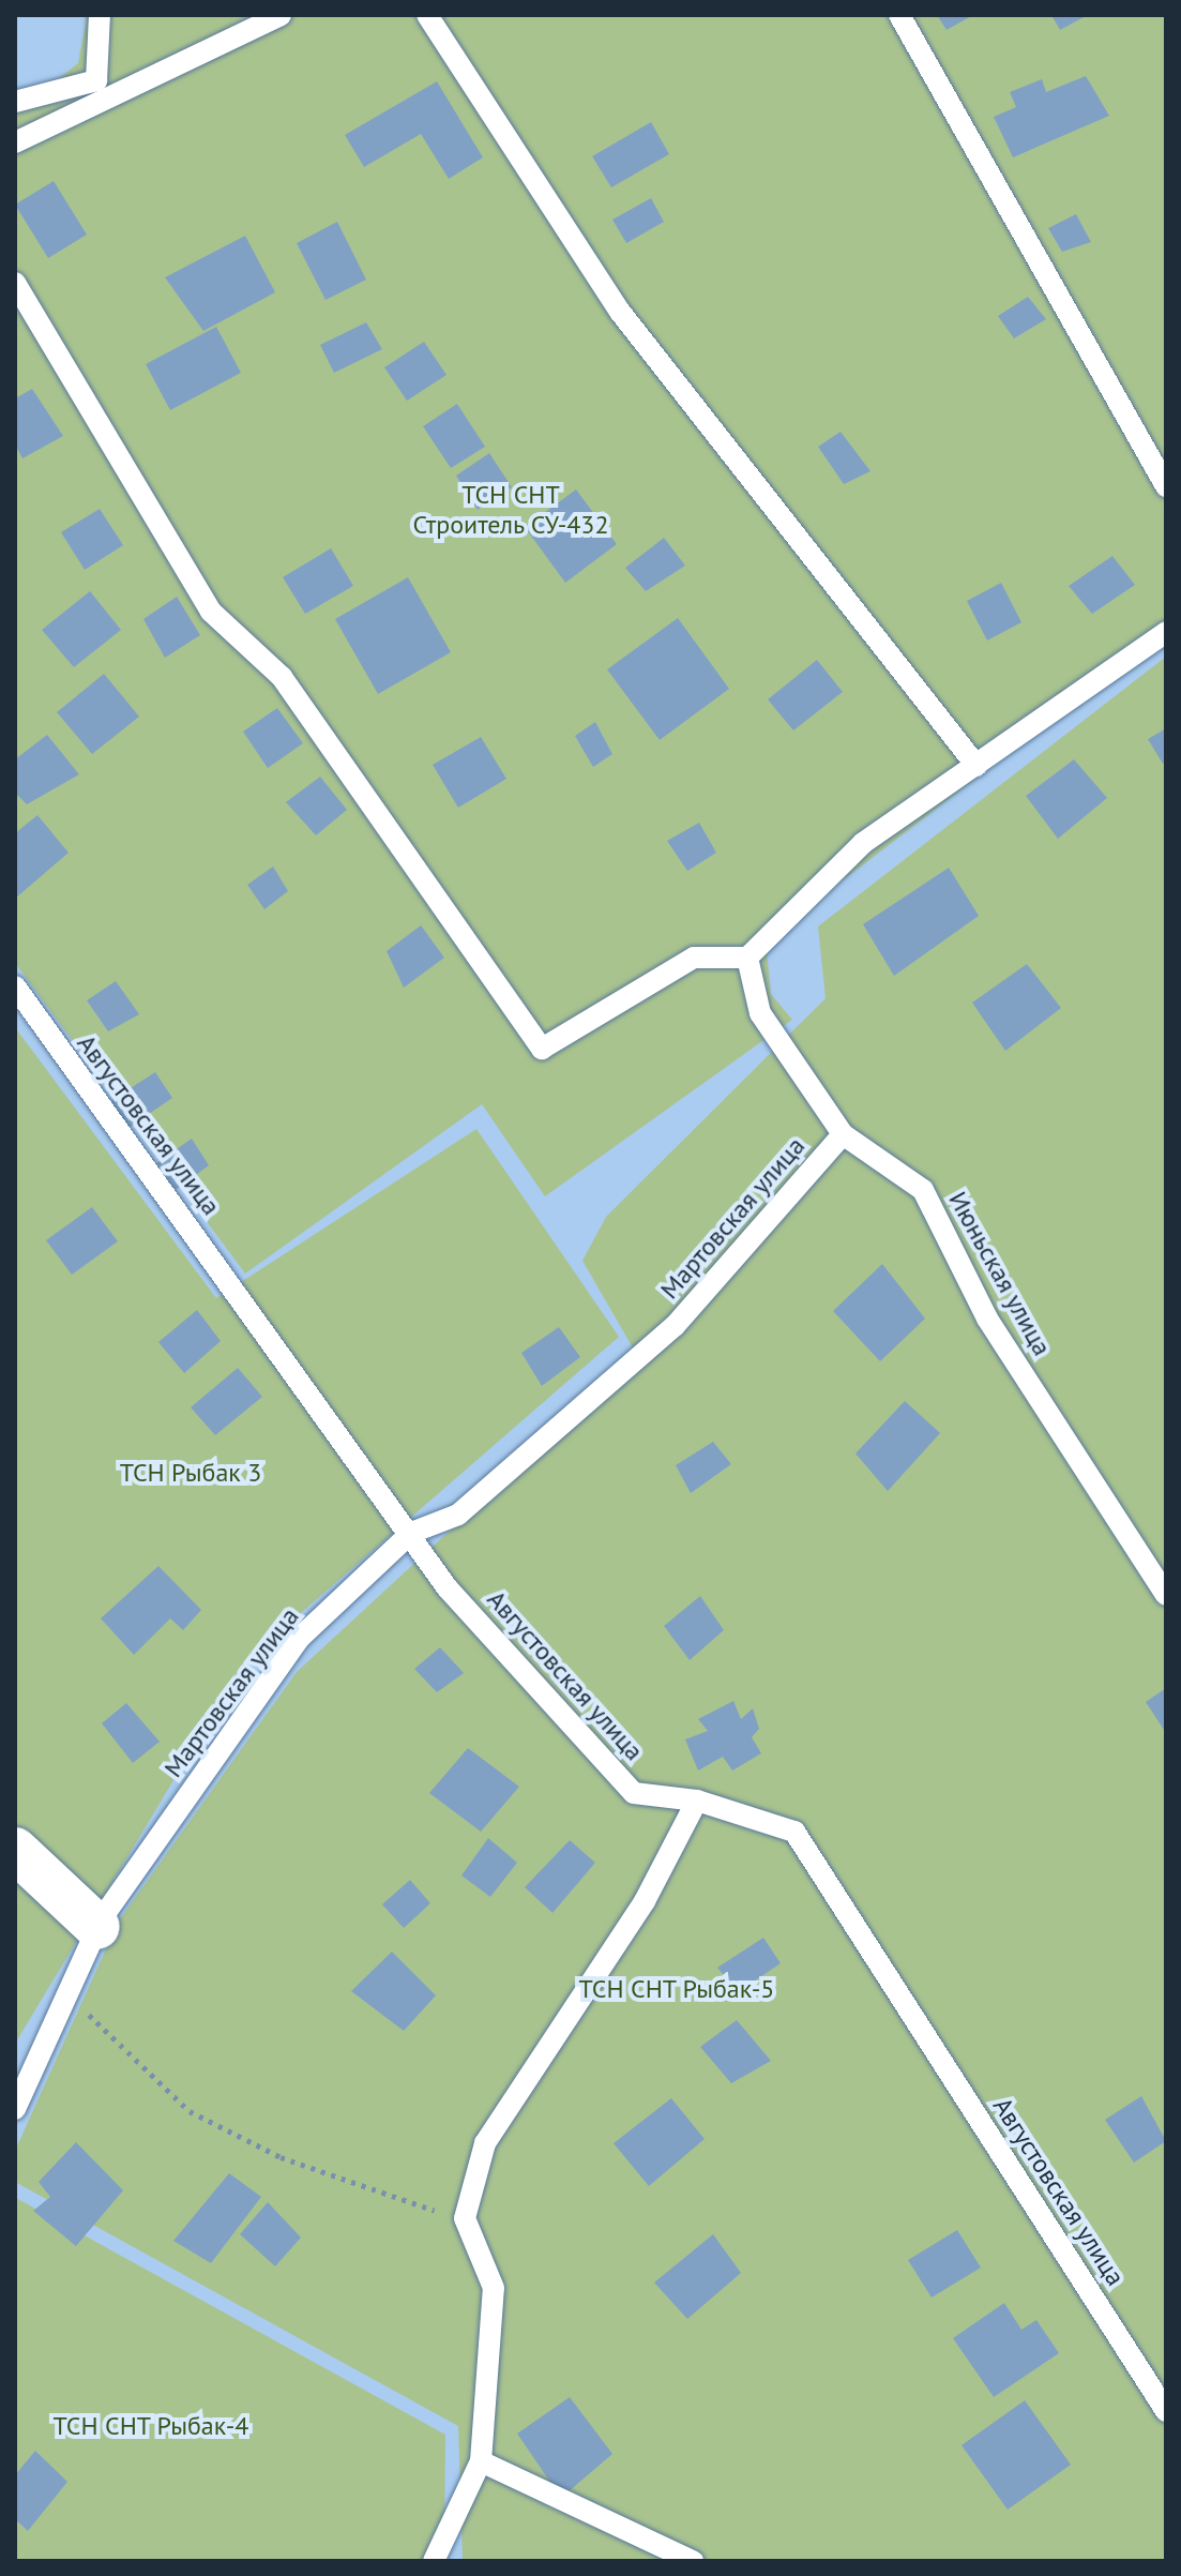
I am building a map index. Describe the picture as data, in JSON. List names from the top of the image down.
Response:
{
  "streets": {
    "lane": ["Августовская улица", "Мартовская улица", "Июньская улица"]
  },
  "crossings": [
    ["Августовская улица", "Мартовская улица"],
    ["Мартовская улица", "Июньская улица"]
  ],
  "parks": [
    "ТСН СНТ Строитель СУ-432",
    "ТСН Рыбак 3",
    "ТСН СНТ Рыбак-5",
    "ТСН СНТ Рыбак-4"
  ]
}
